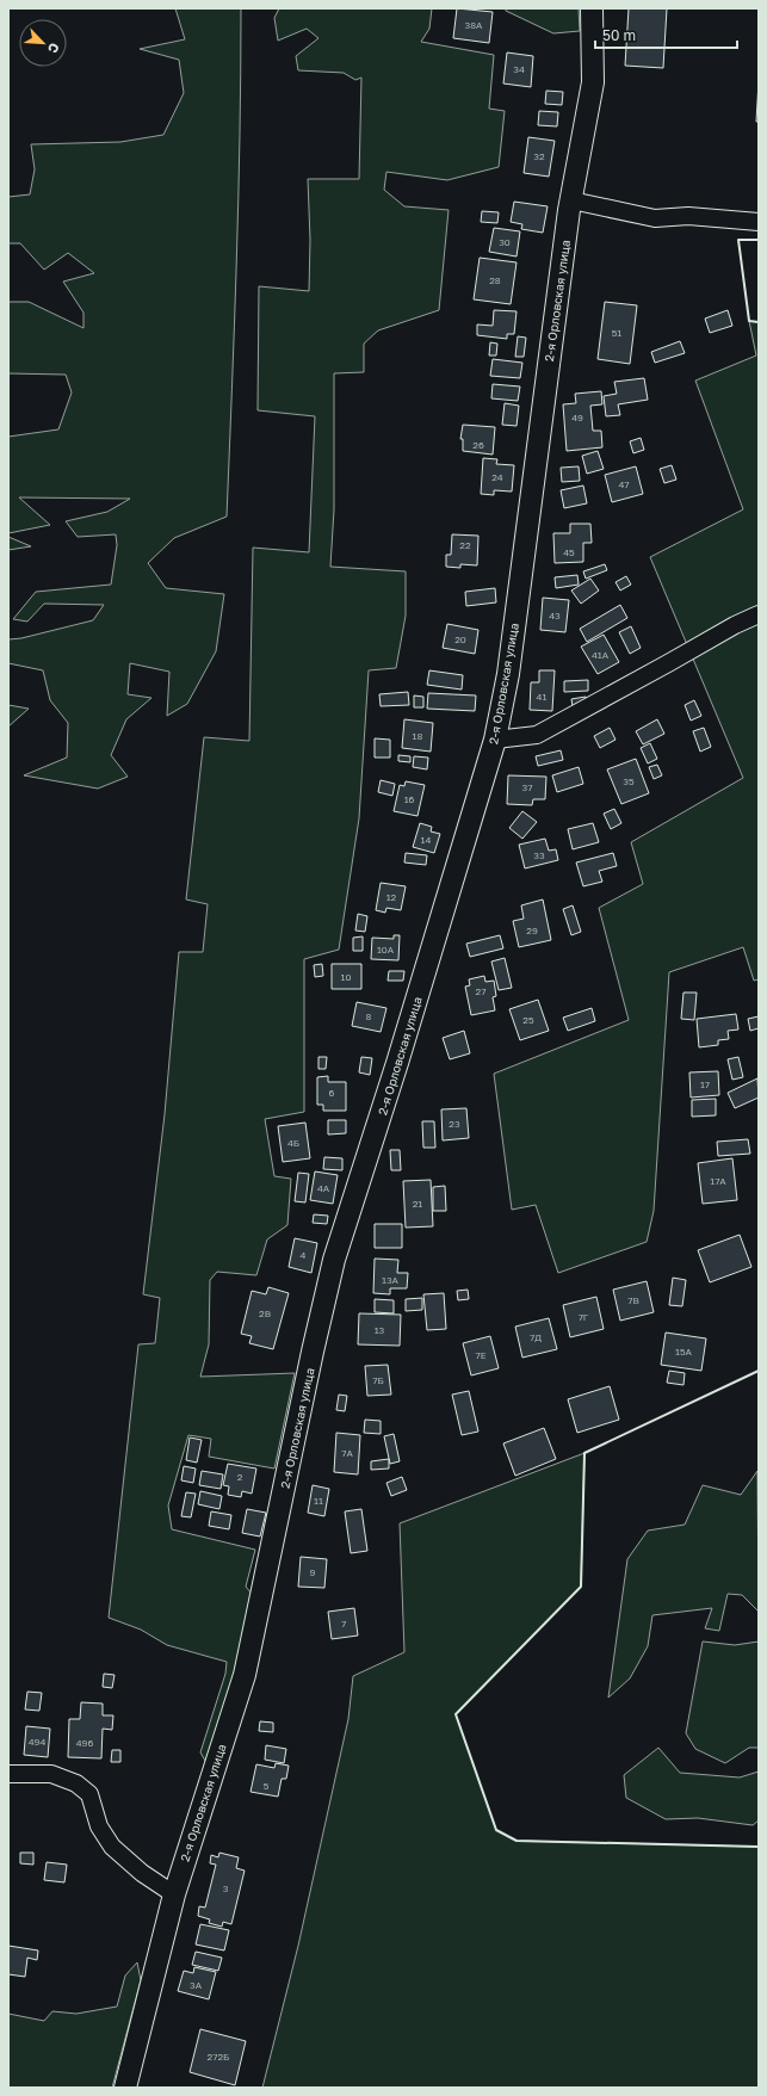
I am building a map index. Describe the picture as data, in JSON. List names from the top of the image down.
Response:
{
  "streets": {
    "street": ["2-я Орловская улица"]
  },
  "house_numbers": [
    "38А",
    "34",
    "32",
    "30",
    "28",
    "51",
    "49",
    "26",
    "24",
    "47",
    "22",
    "45",
    "43",
    "20",
    "41А",
    "41",
    "18",
    "35",
    "37",
    "16",
    "14",
    "33",
    "12",
    "29",
    "10А",
    "10",
    "27",
    "8",
    "25",
    "17",
    "6",
    "23",
    "4Б",
    "17А",
    "4А",
    "21",
    "4",
    "13А",
    "7В",
    "2В",
    "7Г",
    "13",
    "7Д",
    "15А",
    "7Е",
    "7Б",
    "7А",
    "2",
    "11",
    "9",
    "7",
    "494",
    "496",
    "5",
    "3",
    "3А",
    "272Б"
  ],
  "scale_bar": "50 m",
  "north": "bottom right"
}
